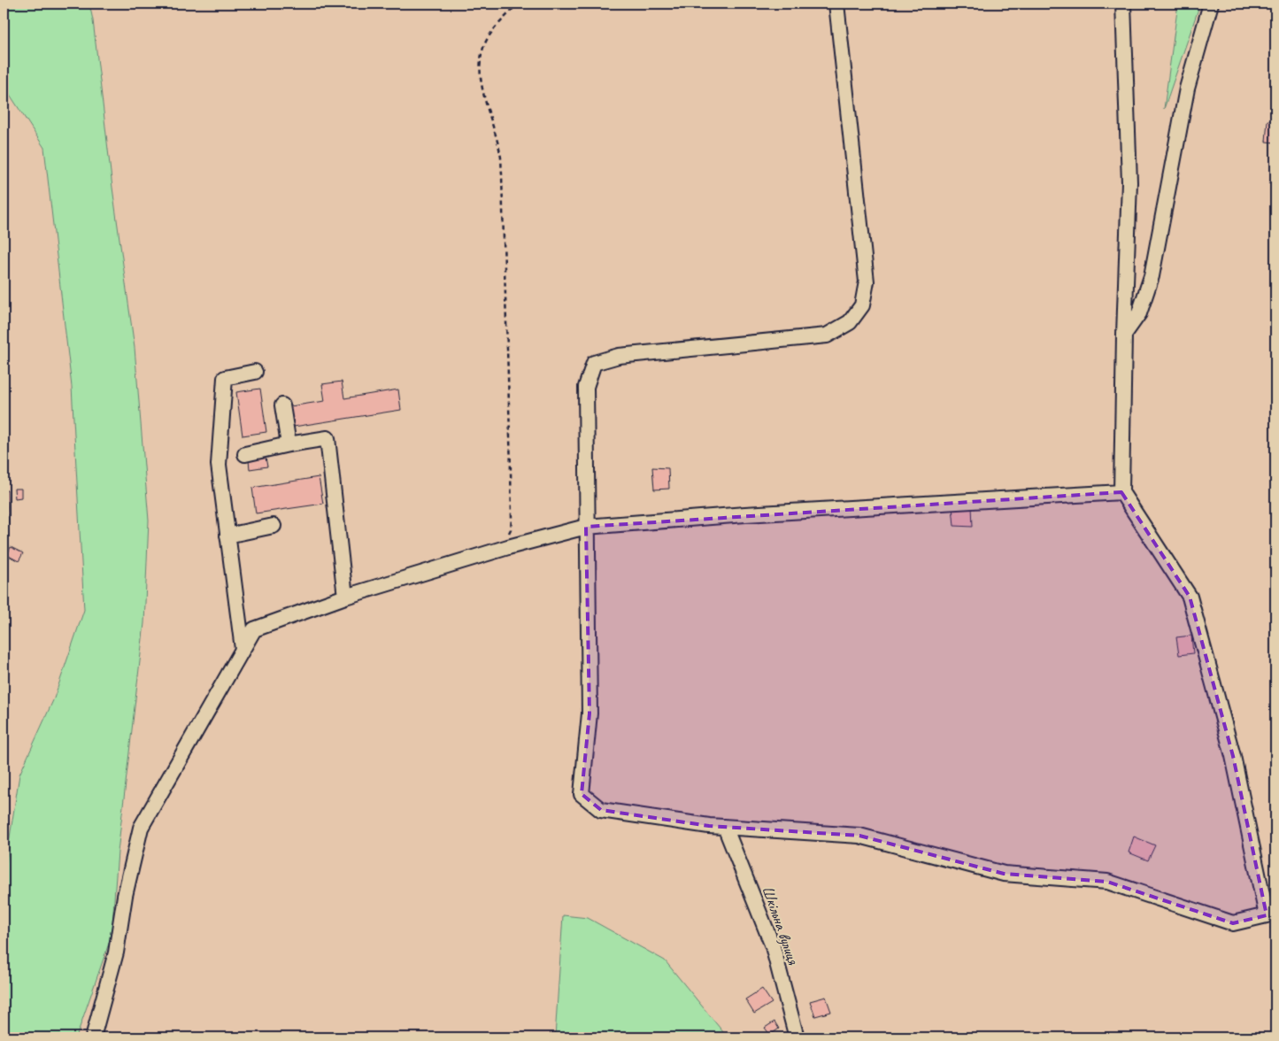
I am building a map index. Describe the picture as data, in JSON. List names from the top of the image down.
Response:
{
  "streets": {
    "street": ["Шкільна вулиця"]
  }
}
